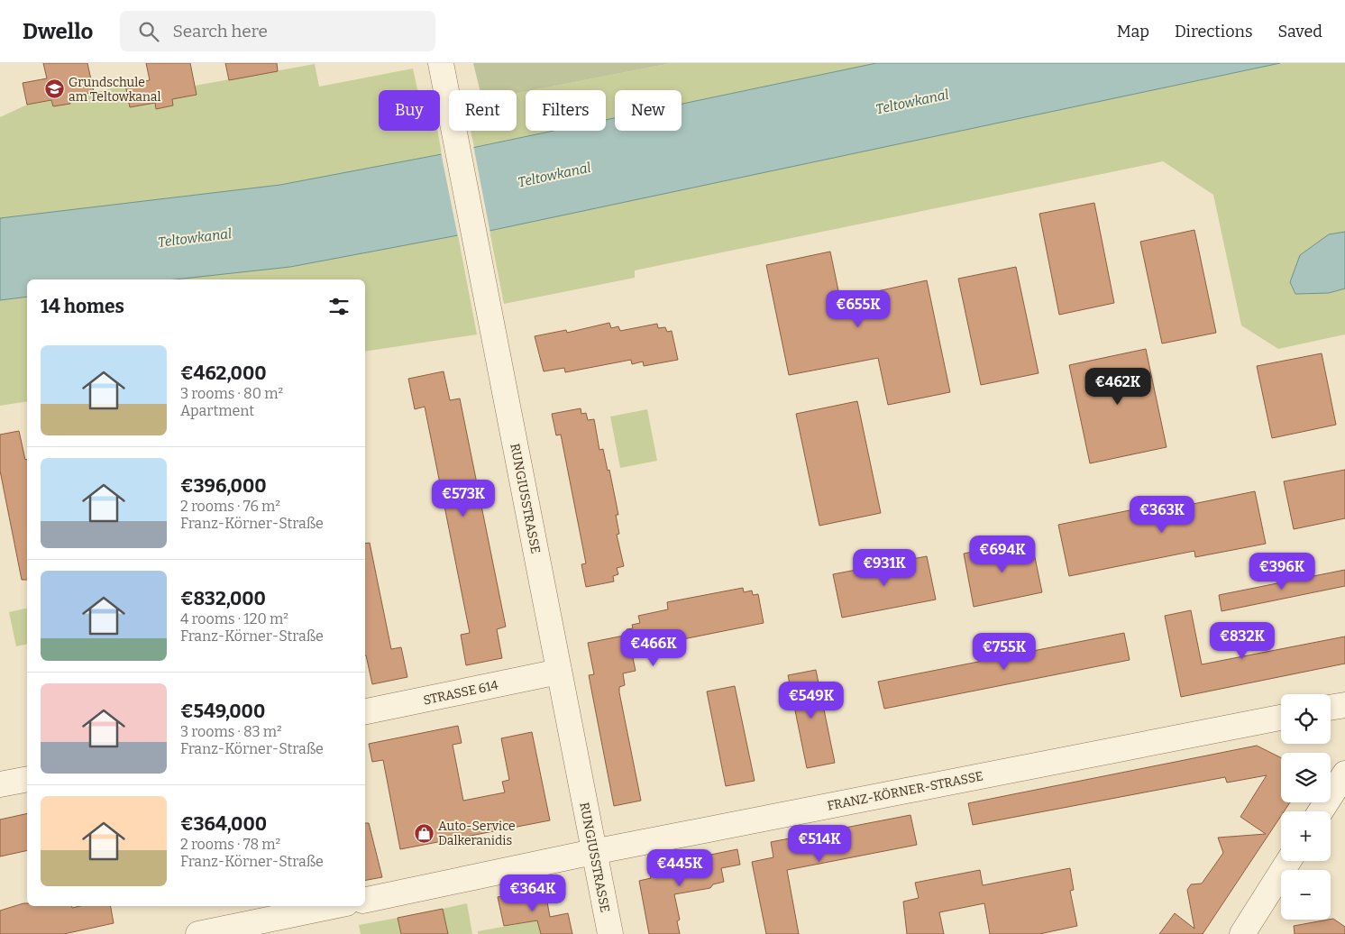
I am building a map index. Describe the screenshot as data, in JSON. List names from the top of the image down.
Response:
{
  "streets": {
    "street": ["RUNGIUSSTRASSE", "STRASSE 614", "FRANZ-KÖRNER-STRASSE"]
  },
  "crossings": [
    ["RUNGIUSSTRASSE", "STRASSE 614"],
    ["RUNGIUSSTRASSE", "FRANZ-KÖRNER-STRASSE"]
  ],
  "water": ["Teltowkanal"],
  "places": {
    "school or university": ["Grundschule am Teltowkanal"],
    "shop": ["Auto-Service Dalkeranidis"]
  },
  "page": {
    "header": "Dwello",
    "search": "Search here",
    "nav": ["Map", "Directions", "Saved"],
    "chip": [
      "Buy",
      "Rent",
      "Filters",
      "New"
    ],
    "heading": "14 homes",
    "price": [
      "€655K",
      "€462K",
      "€573K",
      "€363K",
      "€694K",
      "€931K",
      "€396K",
      "€832K",
      "€466K",
      "€755K",
      "€549K",
      "€514K",
      "€445K",
      "€364K"
    ],
    "list": [
      {
        "name": "€462,000",
        "note": "3 rooms · 80 m² · Apartment"
      },
      {
        "name": "€396,000",
        "note": "2 rooms · 76 m² · Franz-Körner-Straße"
      },
      {
        "name": "€832,000",
        "note": "4 rooms · 120 m² · Franz-Körner-Straße"
      },
      {
        "name": "€549,000",
        "note": "3 rooms · 83 m² · Franz-Körner-Straße"
      },
      {
        "name": "€364,000",
        "note": "2 rooms · 78 m² · Franz-Körner-Straße"
      }
    ],
    "map_buttons": ["+", "−"]
  }
}
